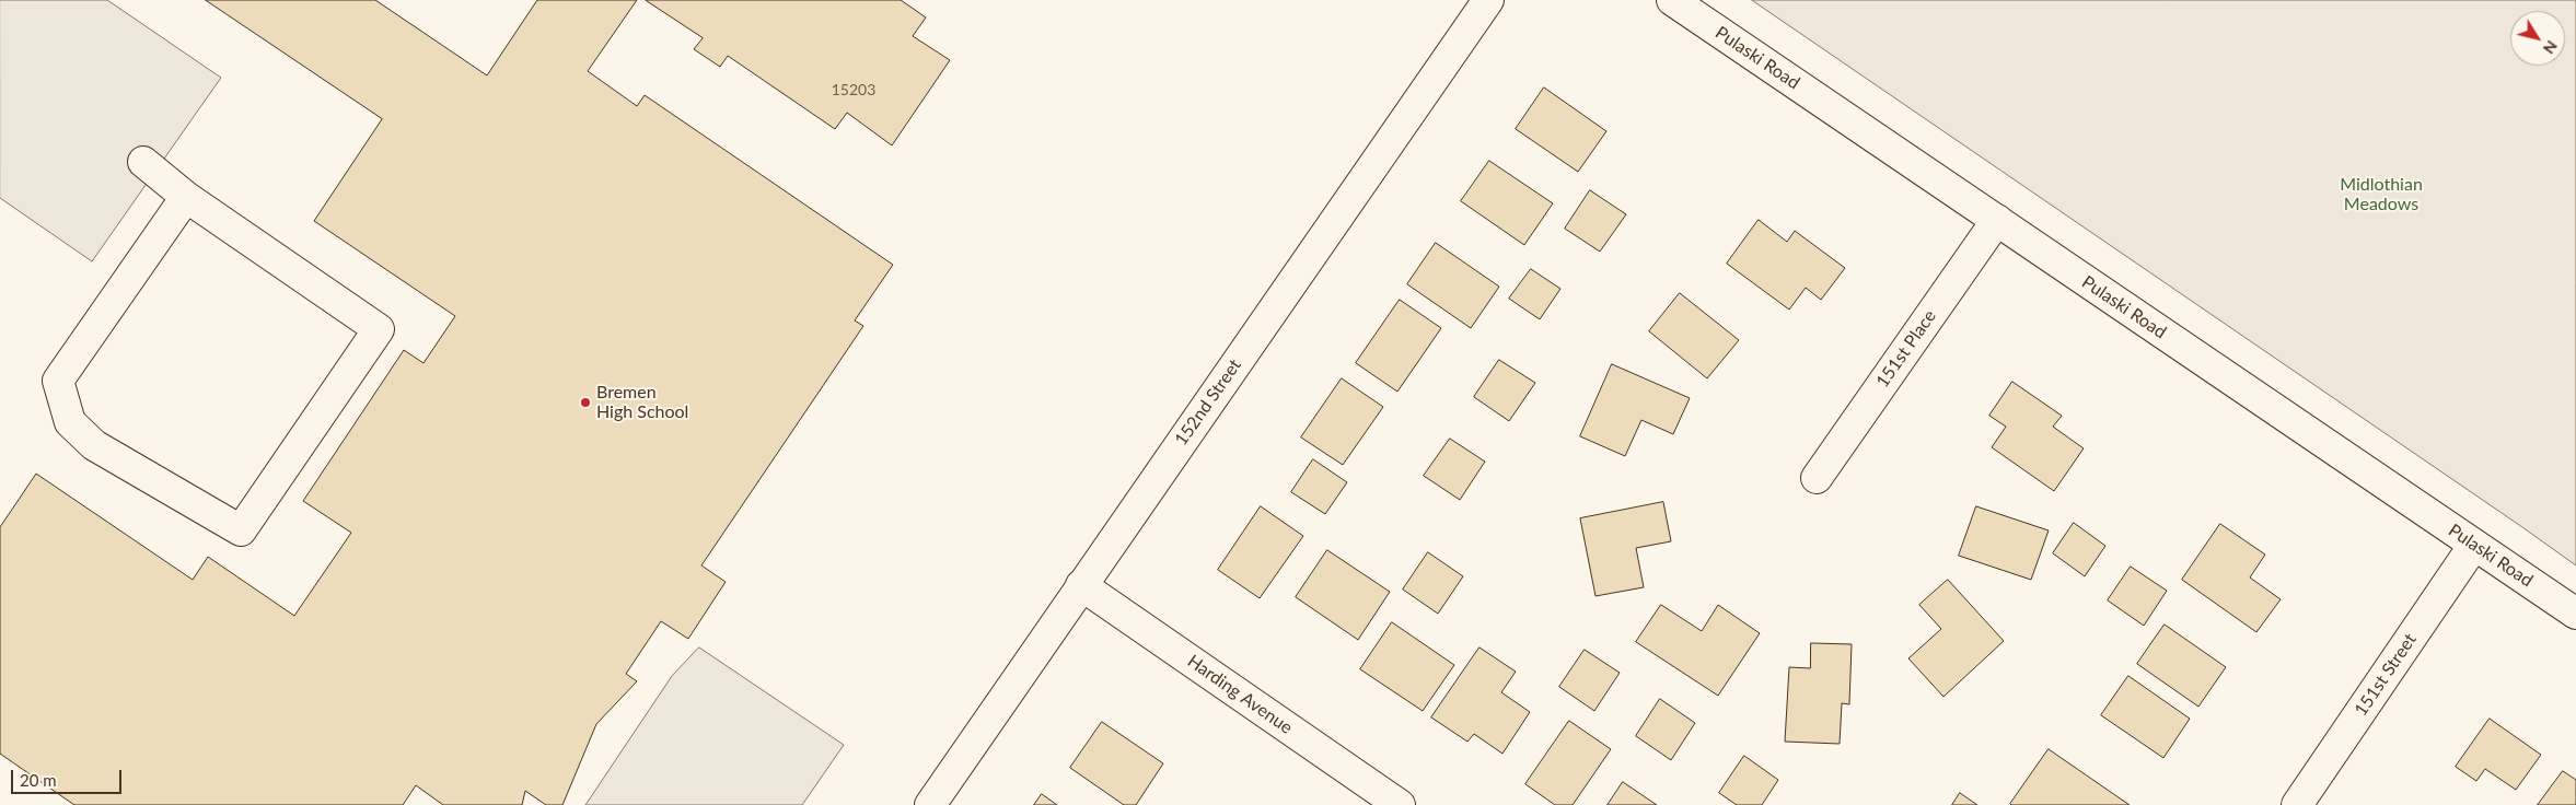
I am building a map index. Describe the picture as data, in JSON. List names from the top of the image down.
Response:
{
  "streets": {
    "street": [
      "Pulaski Road",
      "151st Place",
      "152nd Street",
      "151st Street",
      "Harding Avenue"
    ]
  },
  "crossings": [
    ["Pulaski Road", "151st Place"],
    ["Pulaski Road", "151st Street"],
    ["152nd Street", "Harding Avenue"]
  ],
  "parks": ["Midlothian Meadows"],
  "places": ["Bremen High School"],
  "house_numbers": ["15203"],
  "scale_bar": "20 m",
  "north": "bottom right"
}
